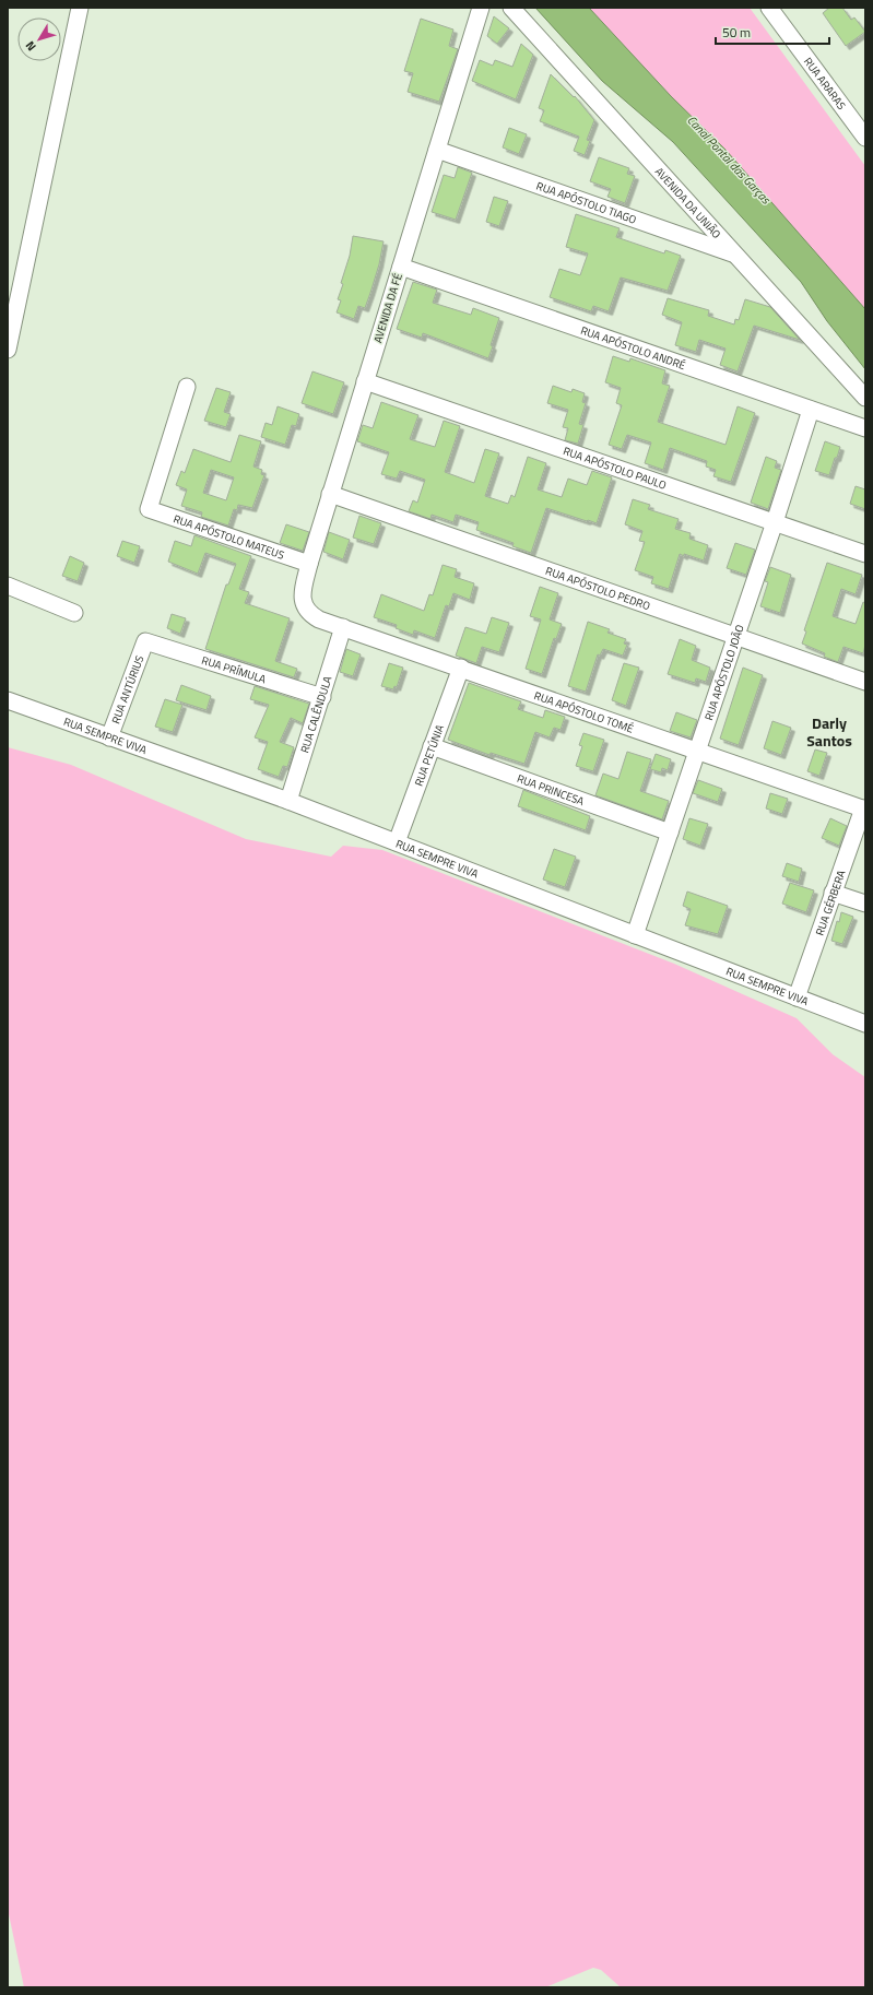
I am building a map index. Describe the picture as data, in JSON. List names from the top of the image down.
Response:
{
  "streets": {
    "street": [
      "RUA ARARAS",
      "RUA APÓSTOLO TIAGO",
      "AVENIDA DA UNIÃO",
      "AVENIDA DA FÉ",
      "RUA APÓSTOLO ANDRÉ",
      "RUA APÓSTOLO PAULO",
      "RUA APÓSTOLO MATEUS",
      "RUA APÓSTOLO PEDRO",
      "RUA PRÍMULA",
      "RUA APÓSTOLO JOÃO",
      "RUA ANTÚRIUS",
      "RUA APÓSTOLO TOMÉ",
      "RUA CALÊNDULA",
      "RUA SEMPRE VIVA",
      "RUA PETÚNIA",
      "RUA PRINCESA",
      "RUA GÉRBERA"
    ]
  },
  "crossings": [
    ["RUA APÓSTOLO TIAGO", "AVENIDA DA UNIÃO"],
    ["RUA APÓSTOLO TIAGO", "AVENIDA DA FÉ"],
    ["AVENIDA DA FÉ", "RUA APÓSTOLO ANDRÉ"],
    ["AVENIDA DA FÉ", "RUA APÓSTOLO PAULO"],
    ["AVENIDA DA FÉ", "RUA APÓSTOLO MATEUS"],
    ["AVENIDA DA FÉ", "RUA APÓSTOLO PEDRO"],
    ["AVENIDA DA FÉ", "RUA APÓSTOLO TOMÉ"],
    ["RUA APÓSTOLO ANDRÉ", "RUA APÓSTOLO JOÃO"],
    ["RUA APÓSTOLO PAULO", "RUA APÓSTOLO JOÃO"],
    ["RUA APÓSTOLO PEDRO", "RUA APÓSTOLO JOÃO"],
    ["RUA PRÍMULA", "RUA ANTÚRIUS"],
    ["RUA PRÍMULA", "RUA CALÊNDULA"],
    ["RUA APÓSTOLO JOÃO", "RUA APÓSTOLO TOMÉ"],
    ["RUA APÓSTOLO JOÃO", "RUA SEMPRE VIVA"],
    ["RUA APÓSTOLO JOÃO", "RUA PRINCESA"],
    ["RUA ANTÚRIUS", "RUA SEMPRE VIVA"],
    ["RUA APÓSTOLO TOMÉ", "RUA CALÊNDULA"],
    ["RUA APÓSTOLO TOMÉ", "RUA PETÚNIA"],
    ["RUA APÓSTOLO TOMÉ", "RUA GÉRBERA"],
    ["RUA CALÊNDULA", "RUA SEMPRE VIVA"],
    ["RUA SEMPRE VIVA", "RUA PETÚNIA"],
    ["RUA SEMPRE VIVA", "RUA GÉRBERA"],
    ["RUA PETÚNIA", "RUA PRINCESA"]
  ],
  "districts": ["Darly Santos"],
  "water": ["Canal Pontal das Garças"],
  "scale_bar": "50 m",
  "north": "bottom left"
}
